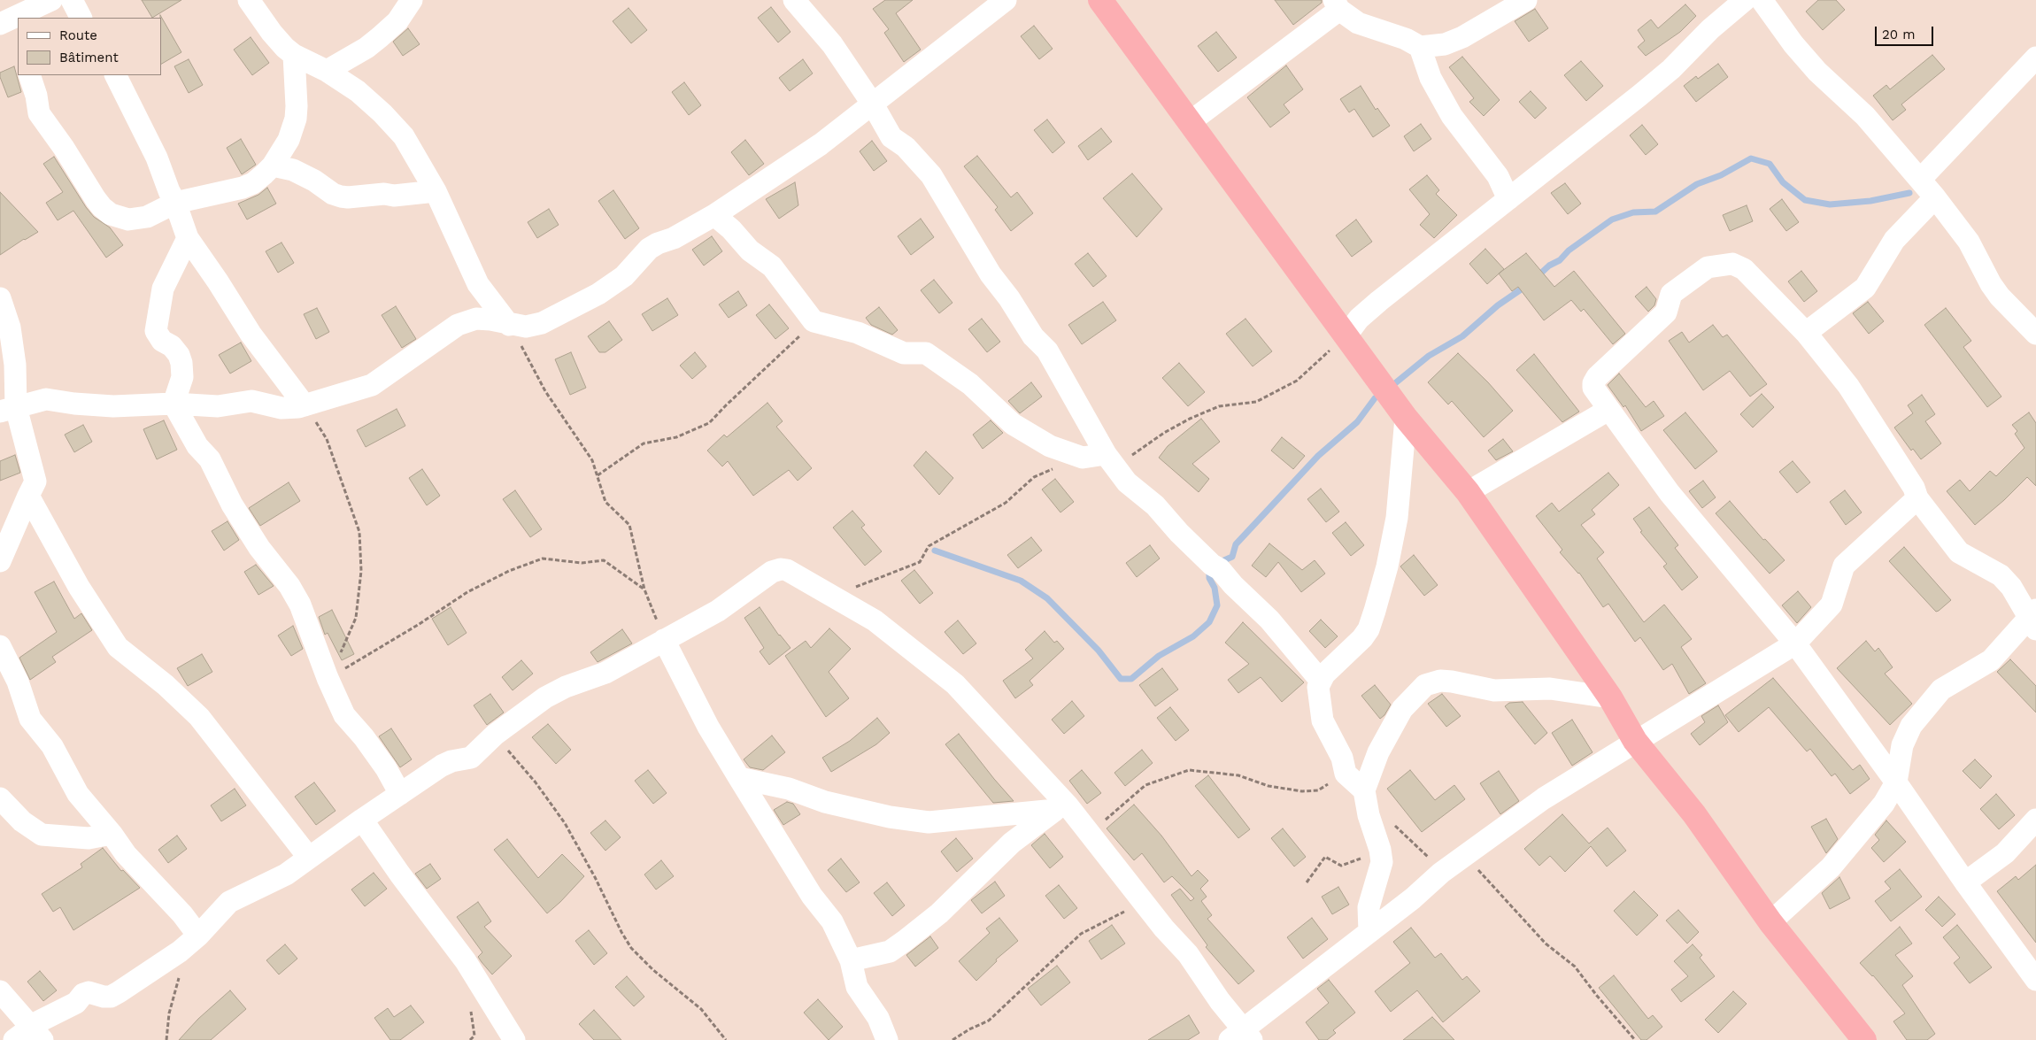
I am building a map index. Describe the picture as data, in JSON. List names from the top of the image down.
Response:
{
  "legend": ["Route", "Bâtiment"],
  "scale_bar": "20 m"
}
